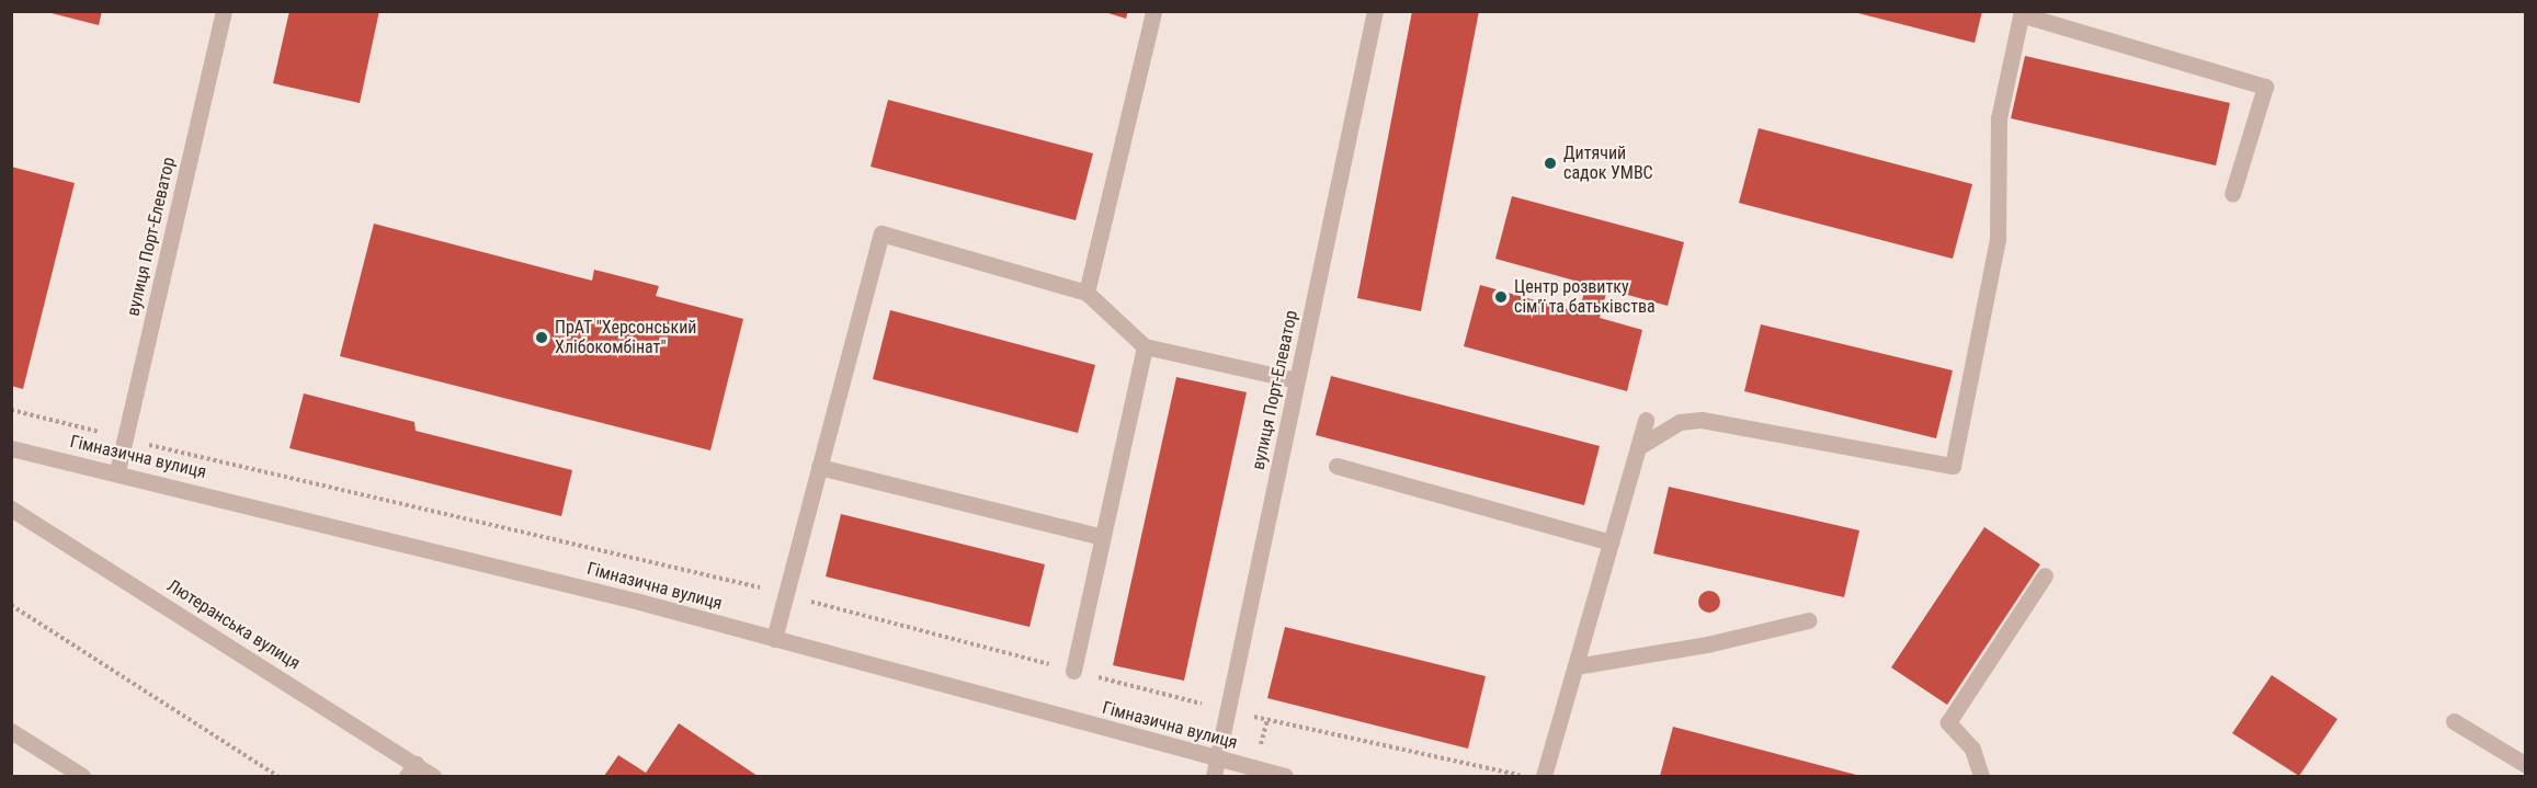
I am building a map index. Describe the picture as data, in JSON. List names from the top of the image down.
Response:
{
  "streets": {
    "street": ["вулиця Порт-Елеватор", "Гімназична вулиця", "Лютеранська вулиця"]
  },
  "crossings": [
    ["вулиця Порт-Елеватор", "Гімназична вулиця"]
  ],
  "places": ["Дитячий садок УМВС", "Центр розвитку сім'ї та батьківства", "ПрАТ \"Херсонський Хлібокомбінат\""]
}
